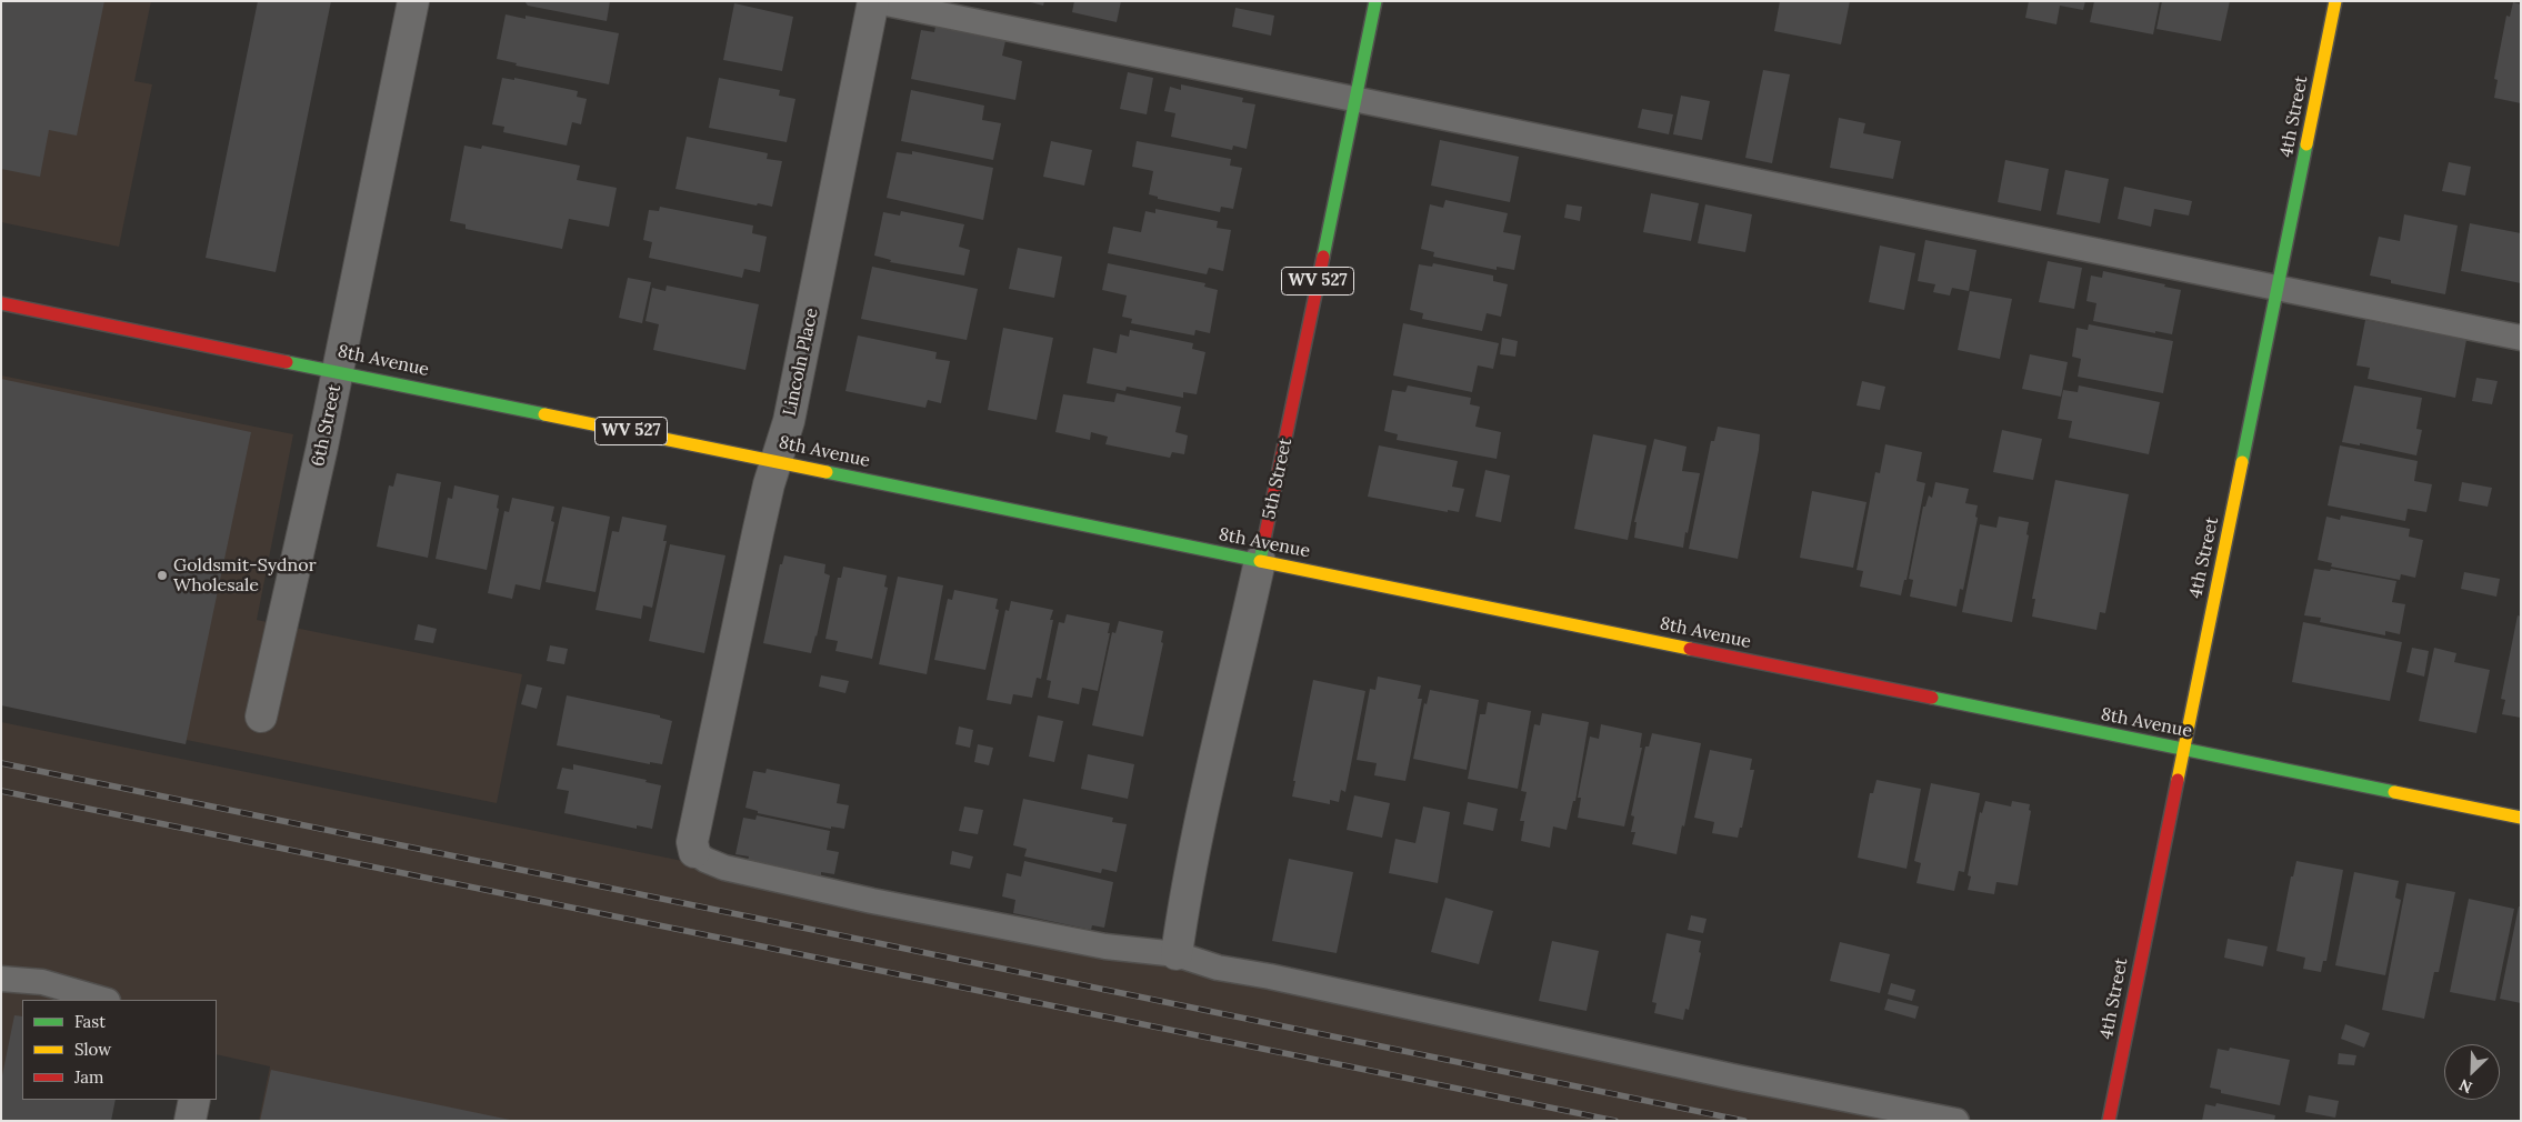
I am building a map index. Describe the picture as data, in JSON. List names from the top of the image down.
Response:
{
  "streets": {
    "street": [
      "4th Street",
      "WV 527",
      "8th Avenue",
      "Lincoln Place",
      "6th Street",
      "5th Street"
    ]
  },
  "crossings": [
    ["4th Street", "8th Avenue"],
    ["8th Avenue", "Lincoln Place"],
    ["8th Avenue", "6th Street"],
    ["8th Avenue", "5th Street"]
  ],
  "places": ["Goldsmit-Sydnor Wholesale"],
  "legend": ["Fast", "Slow", "Jam"],
  "north": "bottom left"
}
